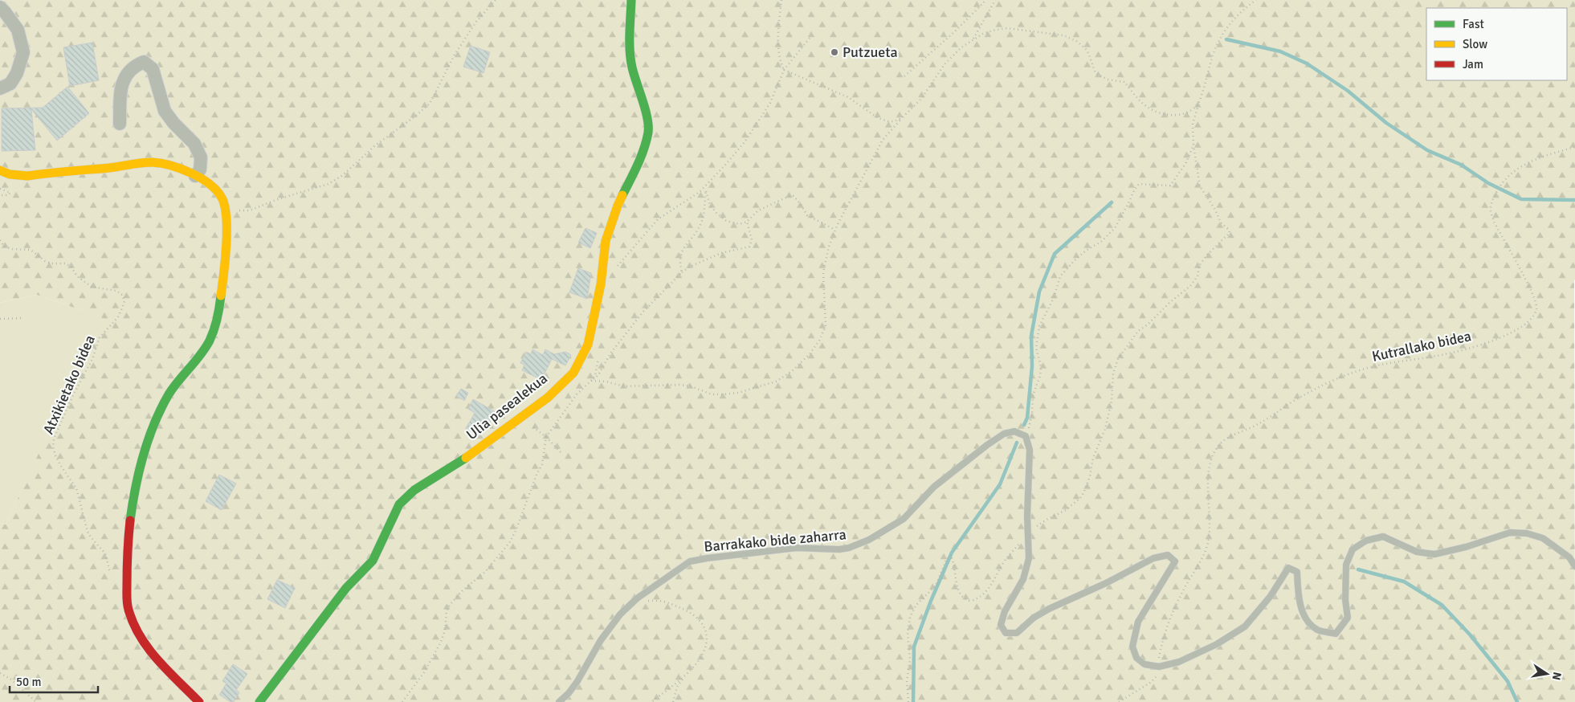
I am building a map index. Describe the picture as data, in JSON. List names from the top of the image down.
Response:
{
  "streets": {
    "street": ["Ulia pasealekua"],
    "lane": ["Barrakako bide zaharra"],
    "path": ["Kutrallako bidea", "Atxikietako bidea"]
  },
  "places": ["Putzueta"],
  "legend": ["Fast", "Slow", "Jam"],
  "scale_bar": "50 m",
  "north": "right"
}
